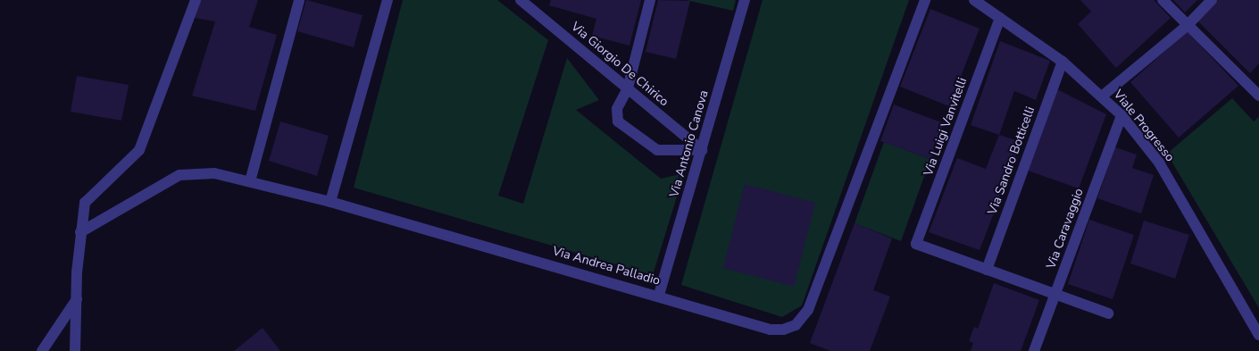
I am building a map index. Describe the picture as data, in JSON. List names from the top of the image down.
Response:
{
  "streets": {
    "street": [
      "Via Giorgio De Chirico",
      "Viale Progresso",
      "Via Luigi Vanvitelli",
      "Via Antonio Canova",
      "Via Sandro Botticelli",
      "Via Caravaggio",
      "Via Andrea Palladio"
    ]
  },
  "crossings": [
    ["Via Giorgio De Chirico", "Via Antonio Canova"],
    ["Viale Progresso", "Via Luigi Vanvitelli"],
    ["Viale Progresso", "Via Sandro Botticelli"],
    ["Viale Progresso", "Via Caravaggio"],
    ["Via Luigi Vanvitelli", "Via Sandro Botticelli"],
    ["Via Antonio Canova", "Via Andrea Palladio"]
  ]
}
